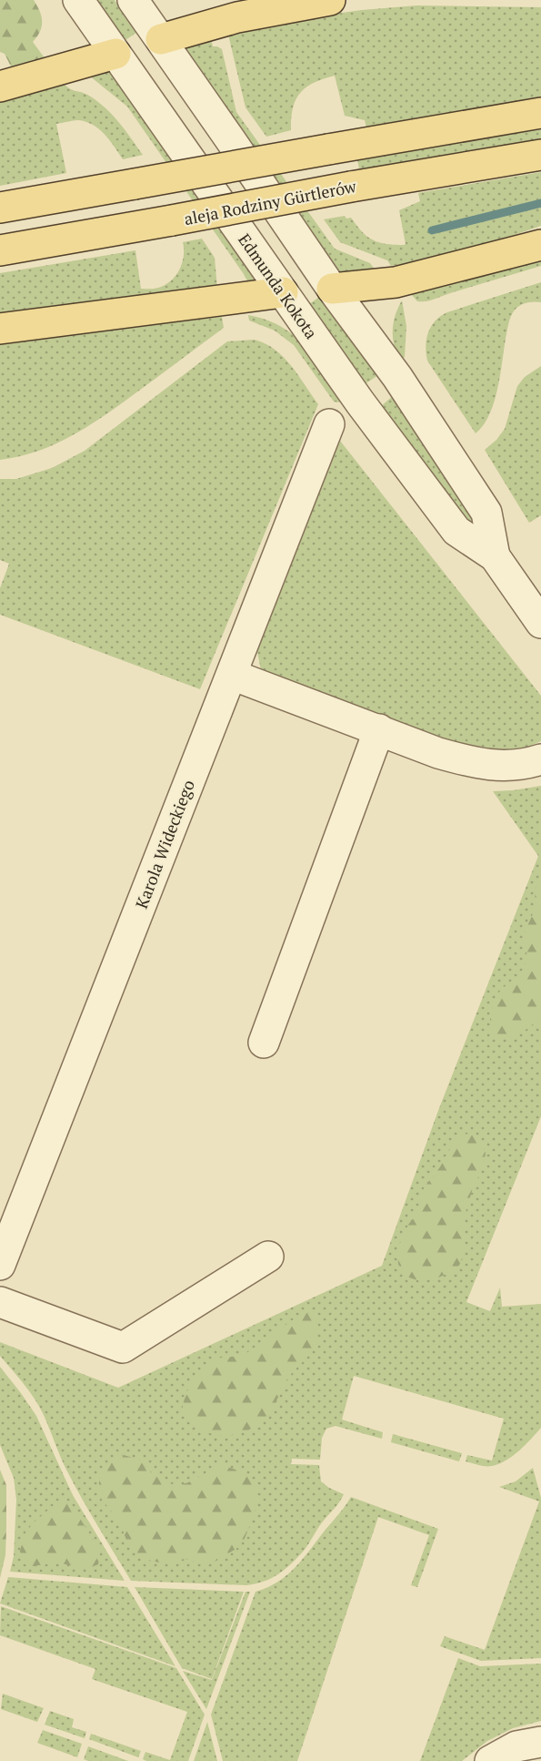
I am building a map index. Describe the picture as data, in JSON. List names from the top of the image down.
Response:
{
  "streets": {
    "main road": ["aleja Rodziny Gürtlerów"],
    "street": ["Edmunda Kokota", "Karola Wideckiego"]
  }
}
